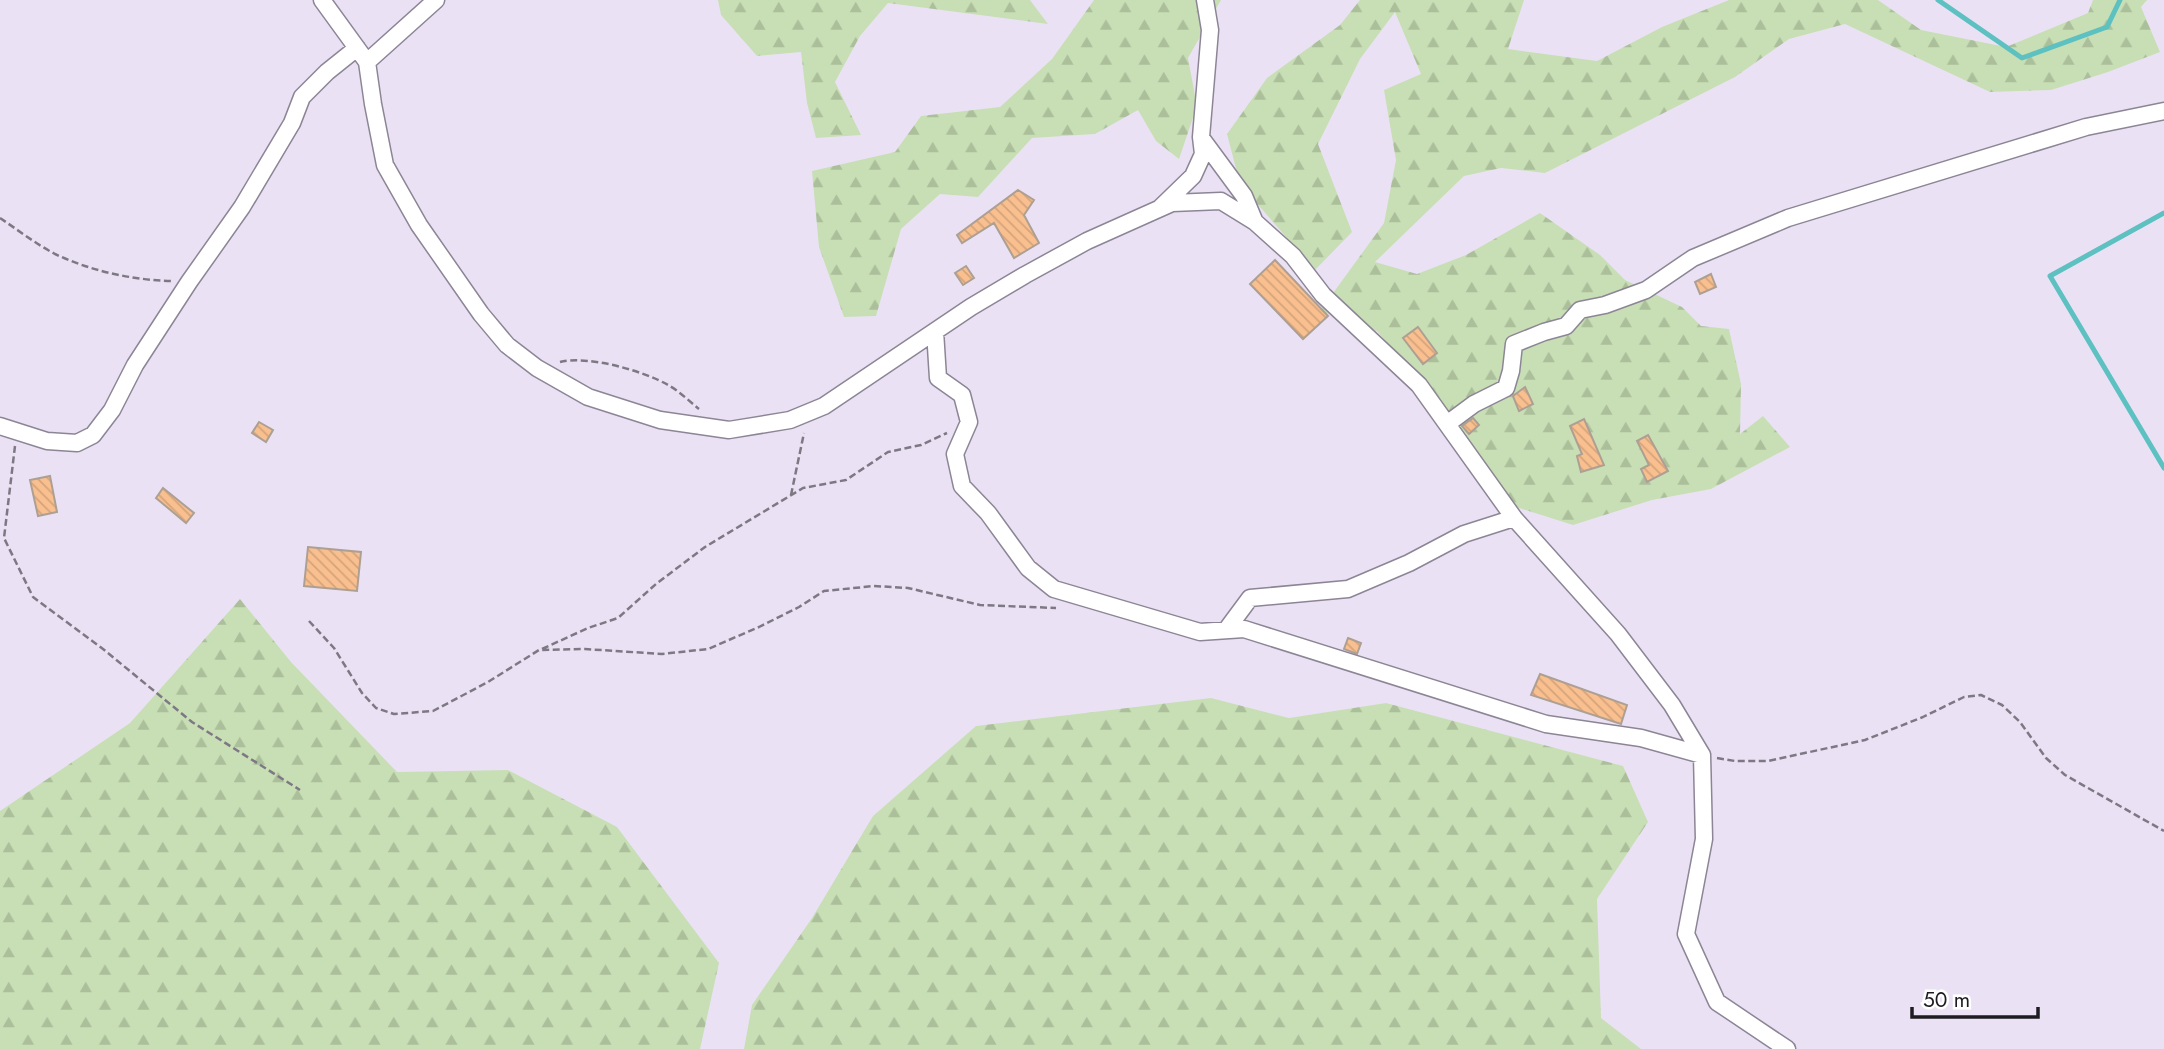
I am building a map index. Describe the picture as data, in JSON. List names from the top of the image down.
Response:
{
  "scale_bar": "50 m"
}
